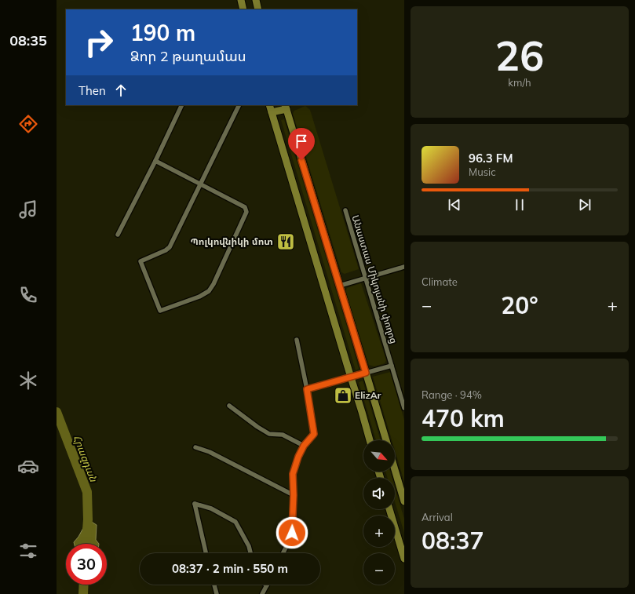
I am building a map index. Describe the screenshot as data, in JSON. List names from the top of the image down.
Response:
{
  "streets": {
    "street": ["Անաստաս Միկոյանի փողոց"]
  },
  "water": ["Հրազդան"],
  "places": {
    "restaurant": ["Պոլկովնիկի մոտ"],
    "shop": ["ElizAr"]
  },
  "north": "bottom right",
  "page": {
    "tabs": "08:35",
    "tile": [
      ["26", "km/h"],
      "Climate",
      ["Range · 94%", "470 km"],
      ["Arrival", "08:37"]
    ],
    "turn": ["190 m", "Ձոր 2 թաղամաս"],
    "then": "Then",
    "song": ["96.3 FM", "Music"],
    "heat": ["−", "20°", "+"],
    "map_buttons": ["+", "−"],
    "limit": "30",
    "trip": "08:37 · 2 min · 550 m"
  }
}
